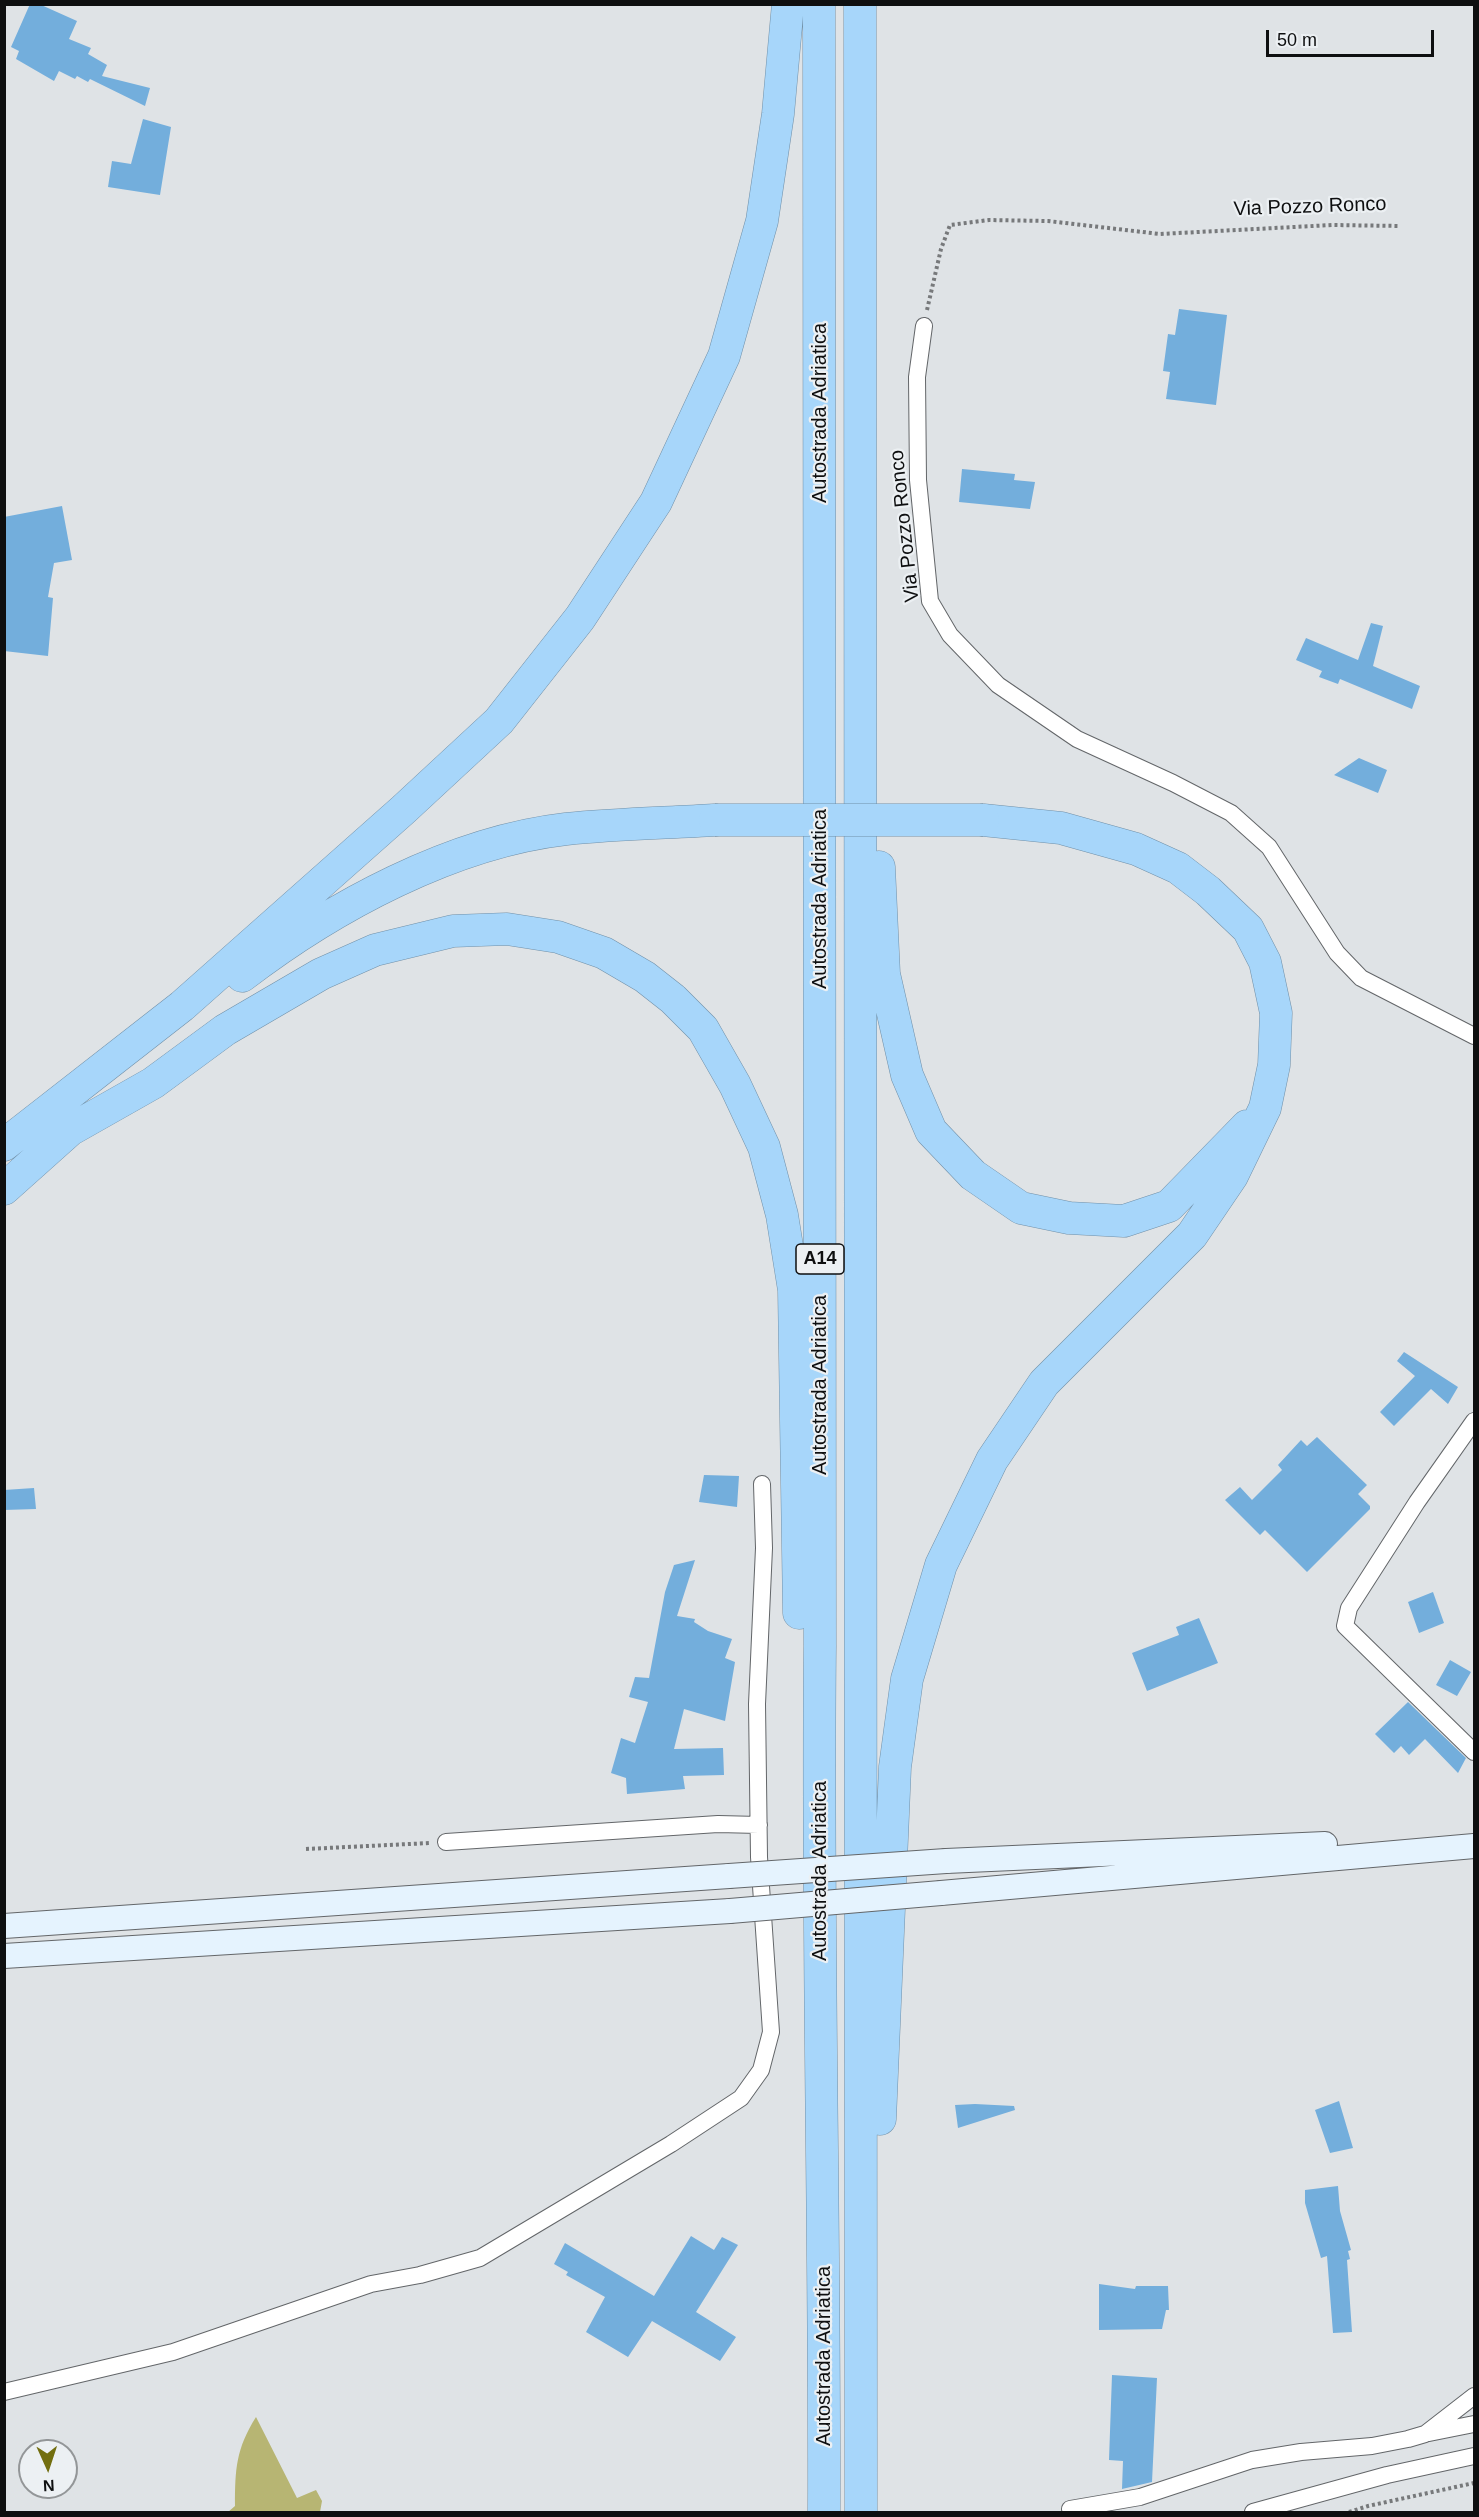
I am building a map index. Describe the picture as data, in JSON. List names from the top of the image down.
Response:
{
  "streets": {
    "highway": ["Autostrada Adriatica", "A14"],
    "street": ["Via Pozzo Ronco"]
  },
  "scale_bar": "50 m",
  "north": "bottom"
}
